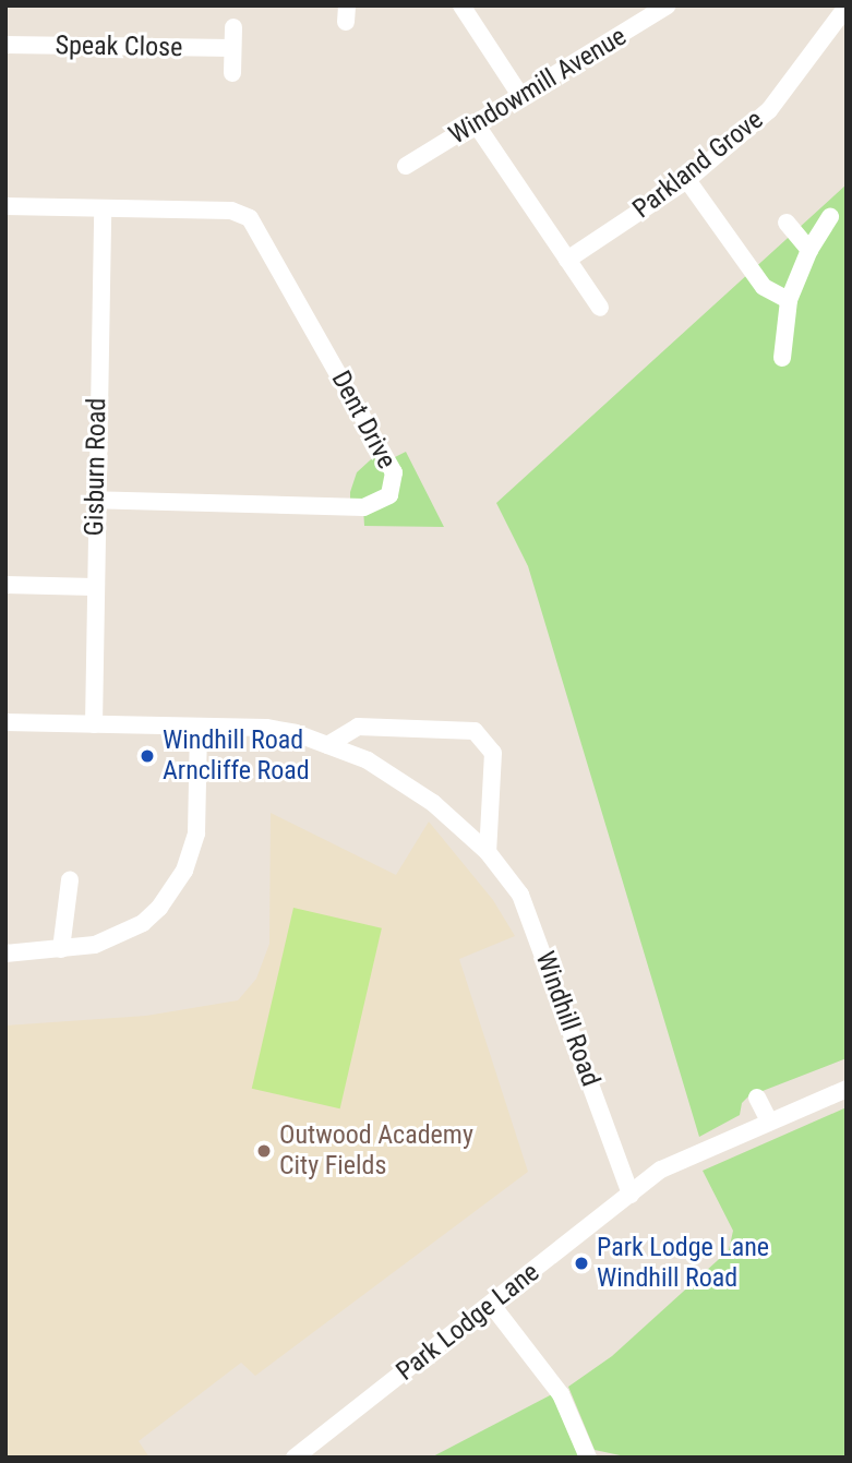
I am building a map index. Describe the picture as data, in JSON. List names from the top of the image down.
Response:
{
  "streets": {
    "street": [
      "Speak Close",
      "Windowmill Avenue",
      "Parkland Grove",
      "Dent Drive",
      "Gisburn Road",
      "Windhill Road",
      "Park Lodge Lane"
    ]
  },
  "crossings": [
    ["Dent Drive", "Gisburn Road"],
    ["Gisburn Road", "Windhill Road"],
    ["Windhill Road", "Park Lodge Lane"]
  ],
  "places": ["Windhill Road Arncliffe Road", "Outwood Academy City Fields", "Park Lodge Lane Windhill Road"]
}
